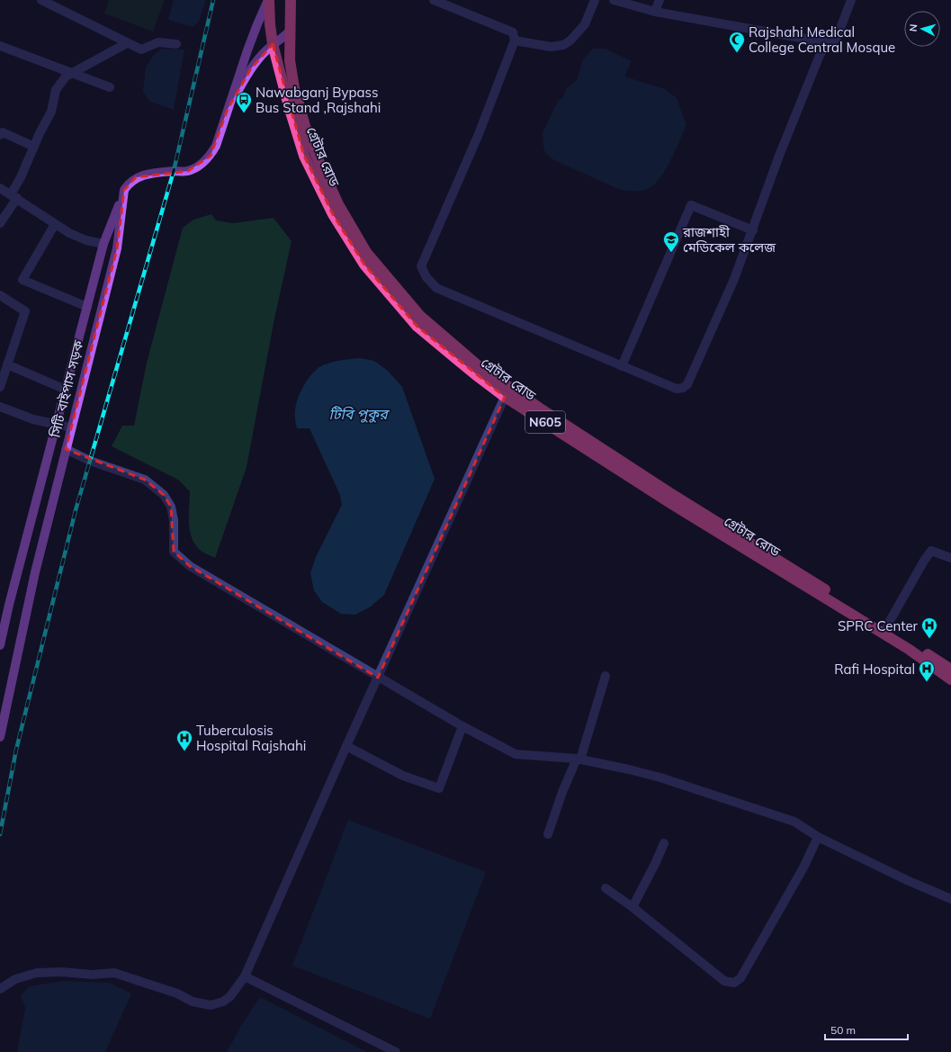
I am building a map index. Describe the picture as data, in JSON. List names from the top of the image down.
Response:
{
  "streets": {
    "highway": ["গ্রেটার রোড", "N605"],
    "main road": ["সিটি বাইপাস সড়ক"]
  },
  "water": ["টিবি পুকুর"],
  "places": {
    "mosque": ["Rajshahi Medical College Central Mosque"],
    "bus stop": ["Nawabganj Bypass Bus Stand ,Rajshahi"],
    "school or university": ["রাজশাহী মেডিকেল কলেজ"],
    "hospital": ["SPRC Center", "Rafi Hospital", "Tuberculosis Hospital Rajshahi"]
  },
  "scale_bar": "50 m",
  "north": "left"
}
